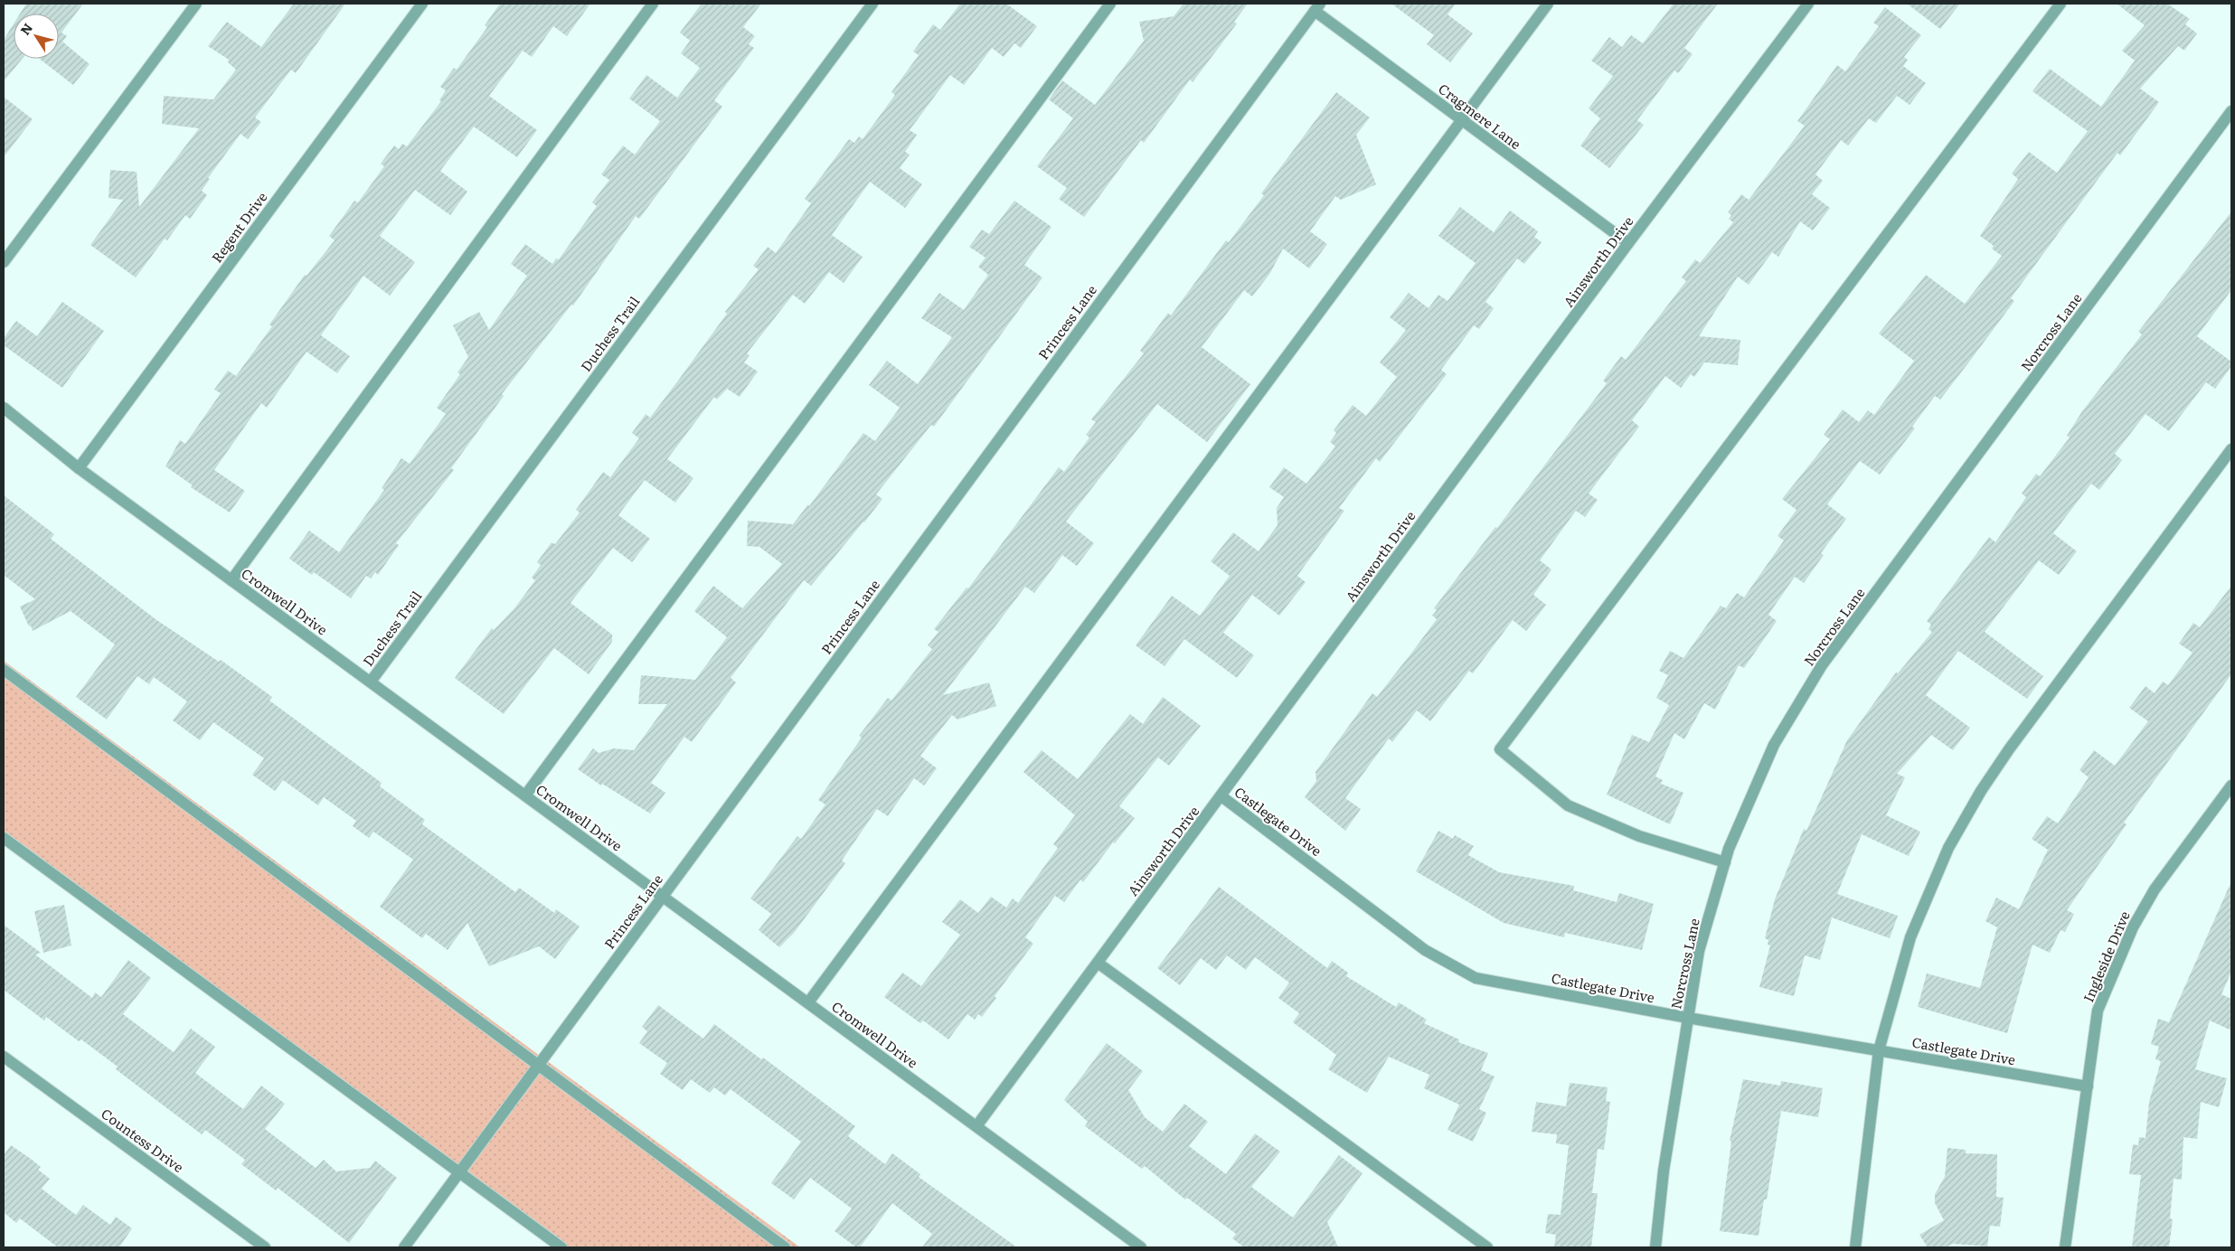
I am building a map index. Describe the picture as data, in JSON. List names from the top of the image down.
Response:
{
  "streets": {
    "street": [
      "Cragmere Lane",
      "Regent Drive",
      "Ainsworth Drive",
      "Princess Lane",
      "Norcross Lane",
      "Duchess Trail",
      "Cromwell Drive",
      "Castlegate Drive",
      "Ingleside Drive",
      "Countess Drive"
    ]
  },
  "crossings": [
    ["Cragmere Lane", "Ainsworth Drive"],
    ["Cragmere Lane", "Princess Lane"],
    ["Regent Drive", "Cromwell Drive"],
    ["Ainsworth Drive", "Cromwell Drive"],
    ["Ainsworth Drive", "Castlegate Drive"],
    ["Princess Lane", "Cromwell Drive"],
    ["Norcross Lane", "Castlegate Drive"],
    ["Duchess Trail", "Cromwell Drive"],
    ["Castlegate Drive", "Ingleside Drive"]
  ],
  "north": "top left"
}
